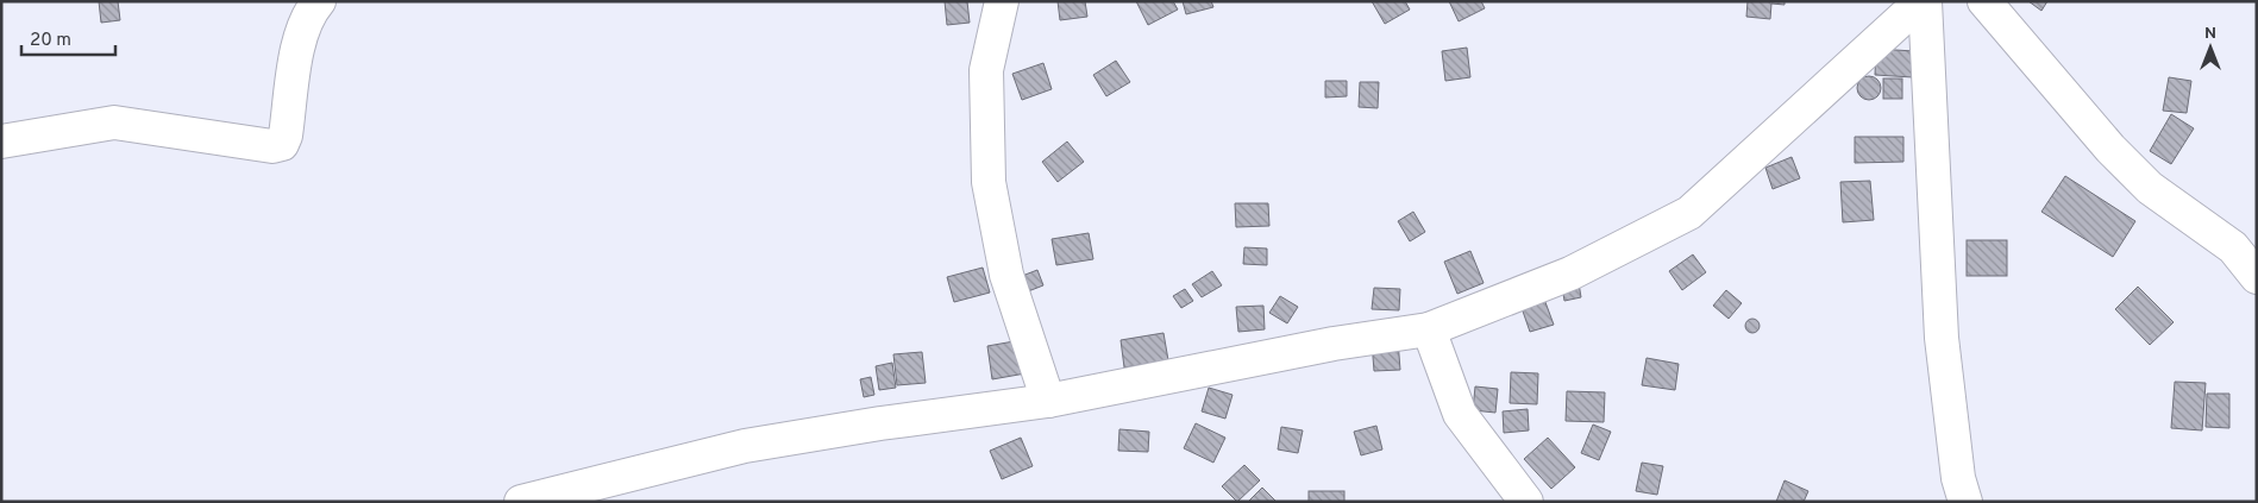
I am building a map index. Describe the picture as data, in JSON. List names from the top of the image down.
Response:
{
  "scale_bar": "20 m",
  "north": "top"
}
